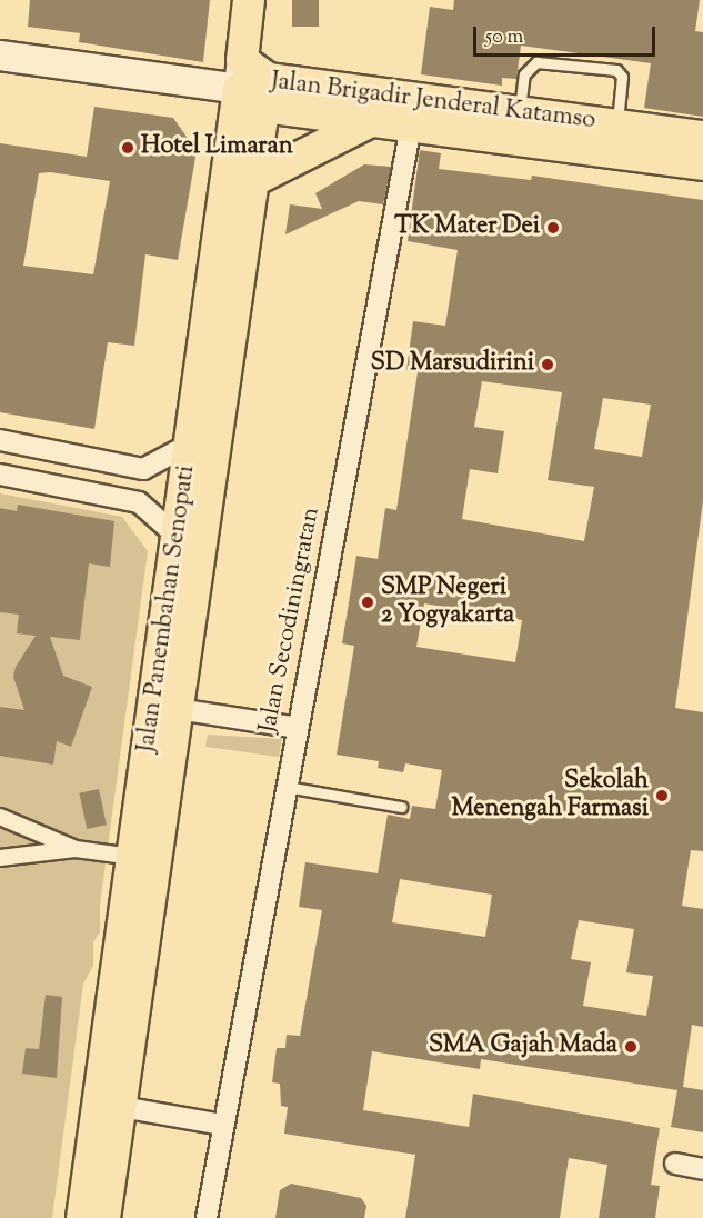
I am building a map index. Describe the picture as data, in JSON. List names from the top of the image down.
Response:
{
  "streets": {
    "main road": ["Jalan Brigadir Jenderal Katamso", "Jalan Panembahan Senopati"],
    "street": ["Jalan Secodiningratan"]
  },
  "crossings": [
    ["Jalan Brigadir Jenderal Katamso", "Jalan Panembahan Senopati"],
    ["Jalan Brigadir Jenderal Katamso", "Jalan Secodiningratan"]
  ],
  "places": [
    "Hotel Limaran",
    "TK Mater Dei",
    "SD Marsudirini",
    "SMP Negeri 2 Yogyakarta",
    "Sekolah Menengah Farmasi",
    "SMA Gajah Mada"
  ],
  "scale_bar": "50 m"
}
